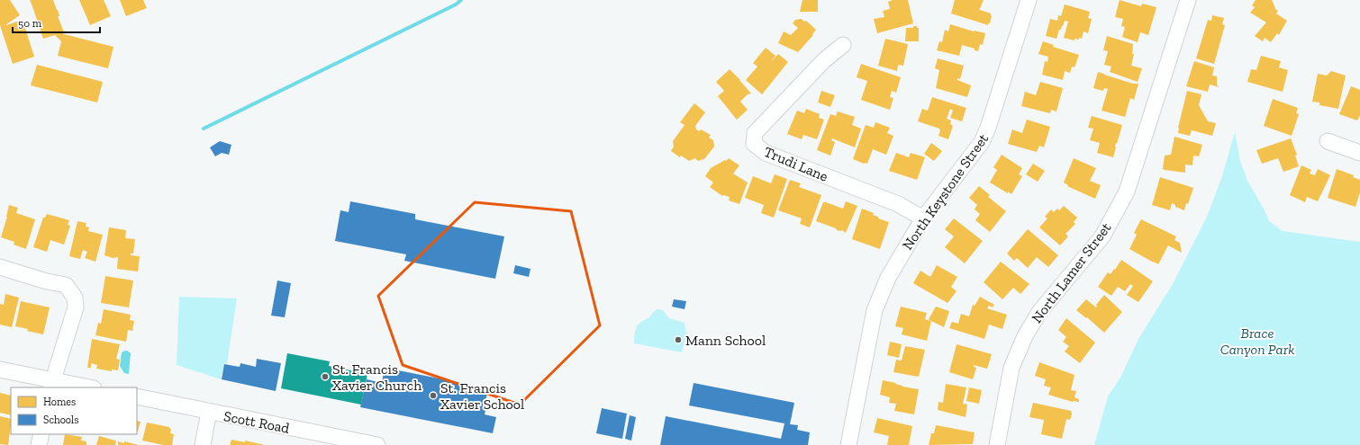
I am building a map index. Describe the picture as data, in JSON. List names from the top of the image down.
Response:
{
  "streets": {
    "street": [
      "Trudi Lane",
      "North Keystone Street",
      "North Lamer Street",
      "Scott Road"
    ]
  },
  "crossings": [
    ["Trudi Lane", "North Keystone Street"]
  ],
  "parks": ["Brace Canyon Park"],
  "places": ["Mann School", "St. Francis Xavier Church", "St. Francis Xavier School"],
  "legend": ["Homes", "Schools"],
  "scale_bar": "50 m"
}
